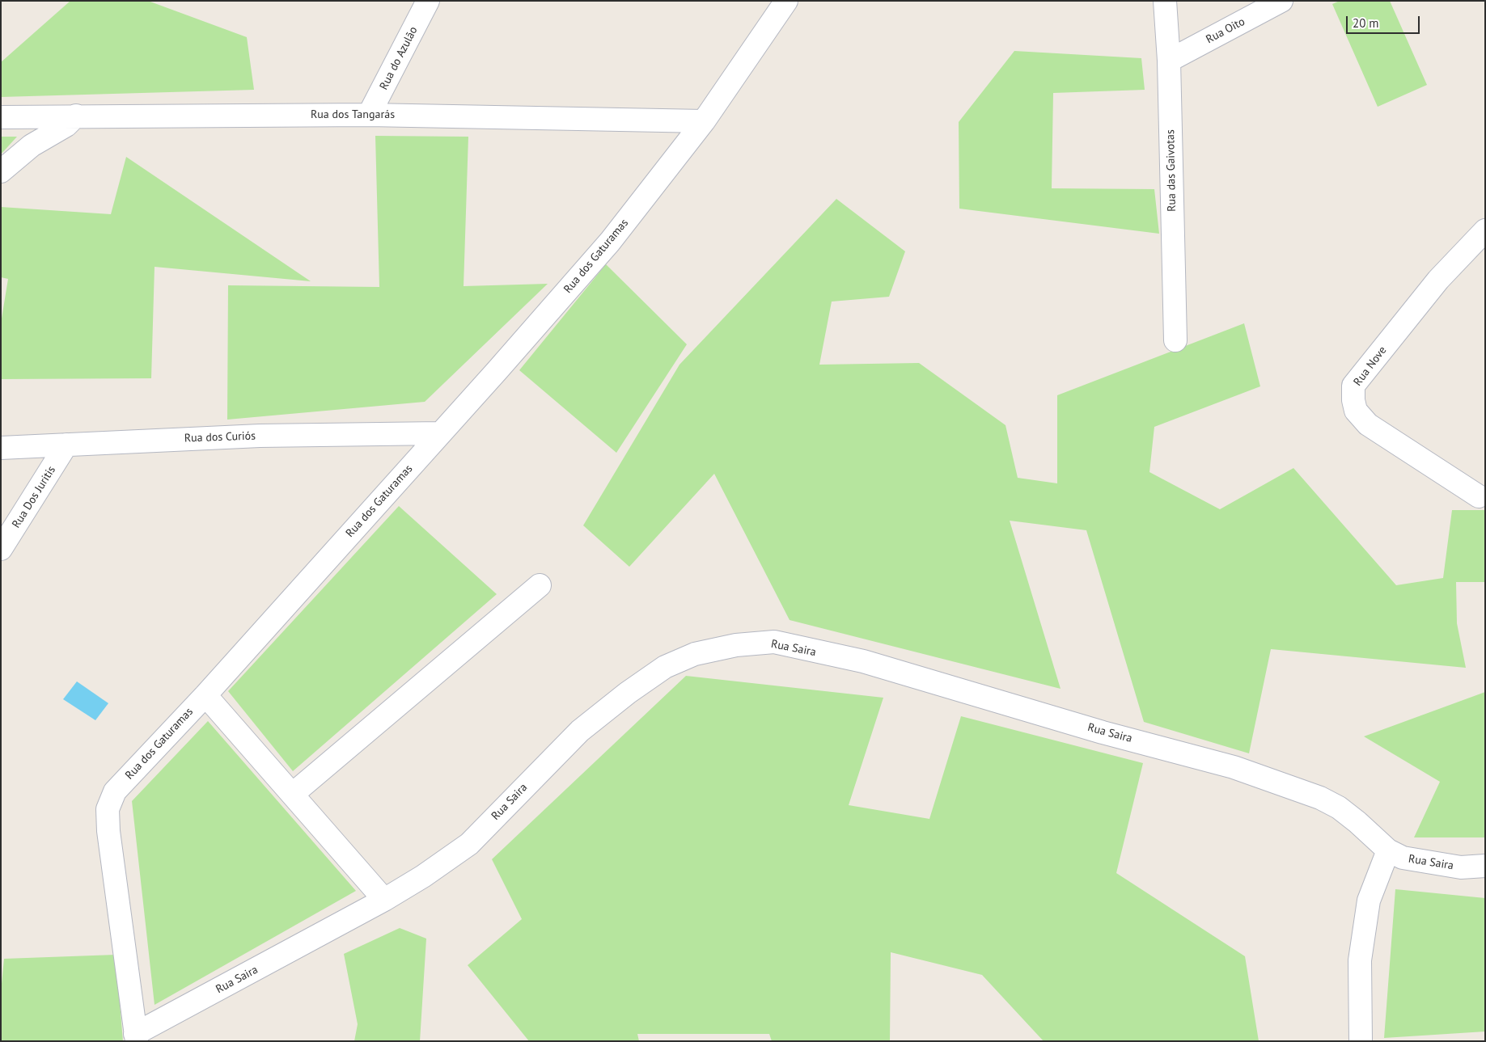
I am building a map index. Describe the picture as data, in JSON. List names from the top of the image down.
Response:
{
  "streets": {
    "street": [
      "Rua Oito",
      "Rua do Azulão",
      "Rua dos Tangarás",
      "Rua das Gaivotas",
      "Rua dos Gaturamas",
      "Rua Nove",
      "Rua dos Curiós",
      "Rua Dos Juritis",
      "Rua Saira"
    ]
  },
  "crossings": [
    ["Rua Oito", "Rua das Gaivotas"],
    ["Rua do Azulão", "Rua dos Tangarás"],
    ["Rua dos Tangarás", "Rua dos Gaturamas"],
    ["Rua dos Gaturamas", "Rua dos Curiós"],
    ["Rua dos Gaturamas", "Rua Saira"],
    ["Rua dos Curiós", "Rua Dos Juritis"]
  ],
  "scale_bar": "20 m"
}
